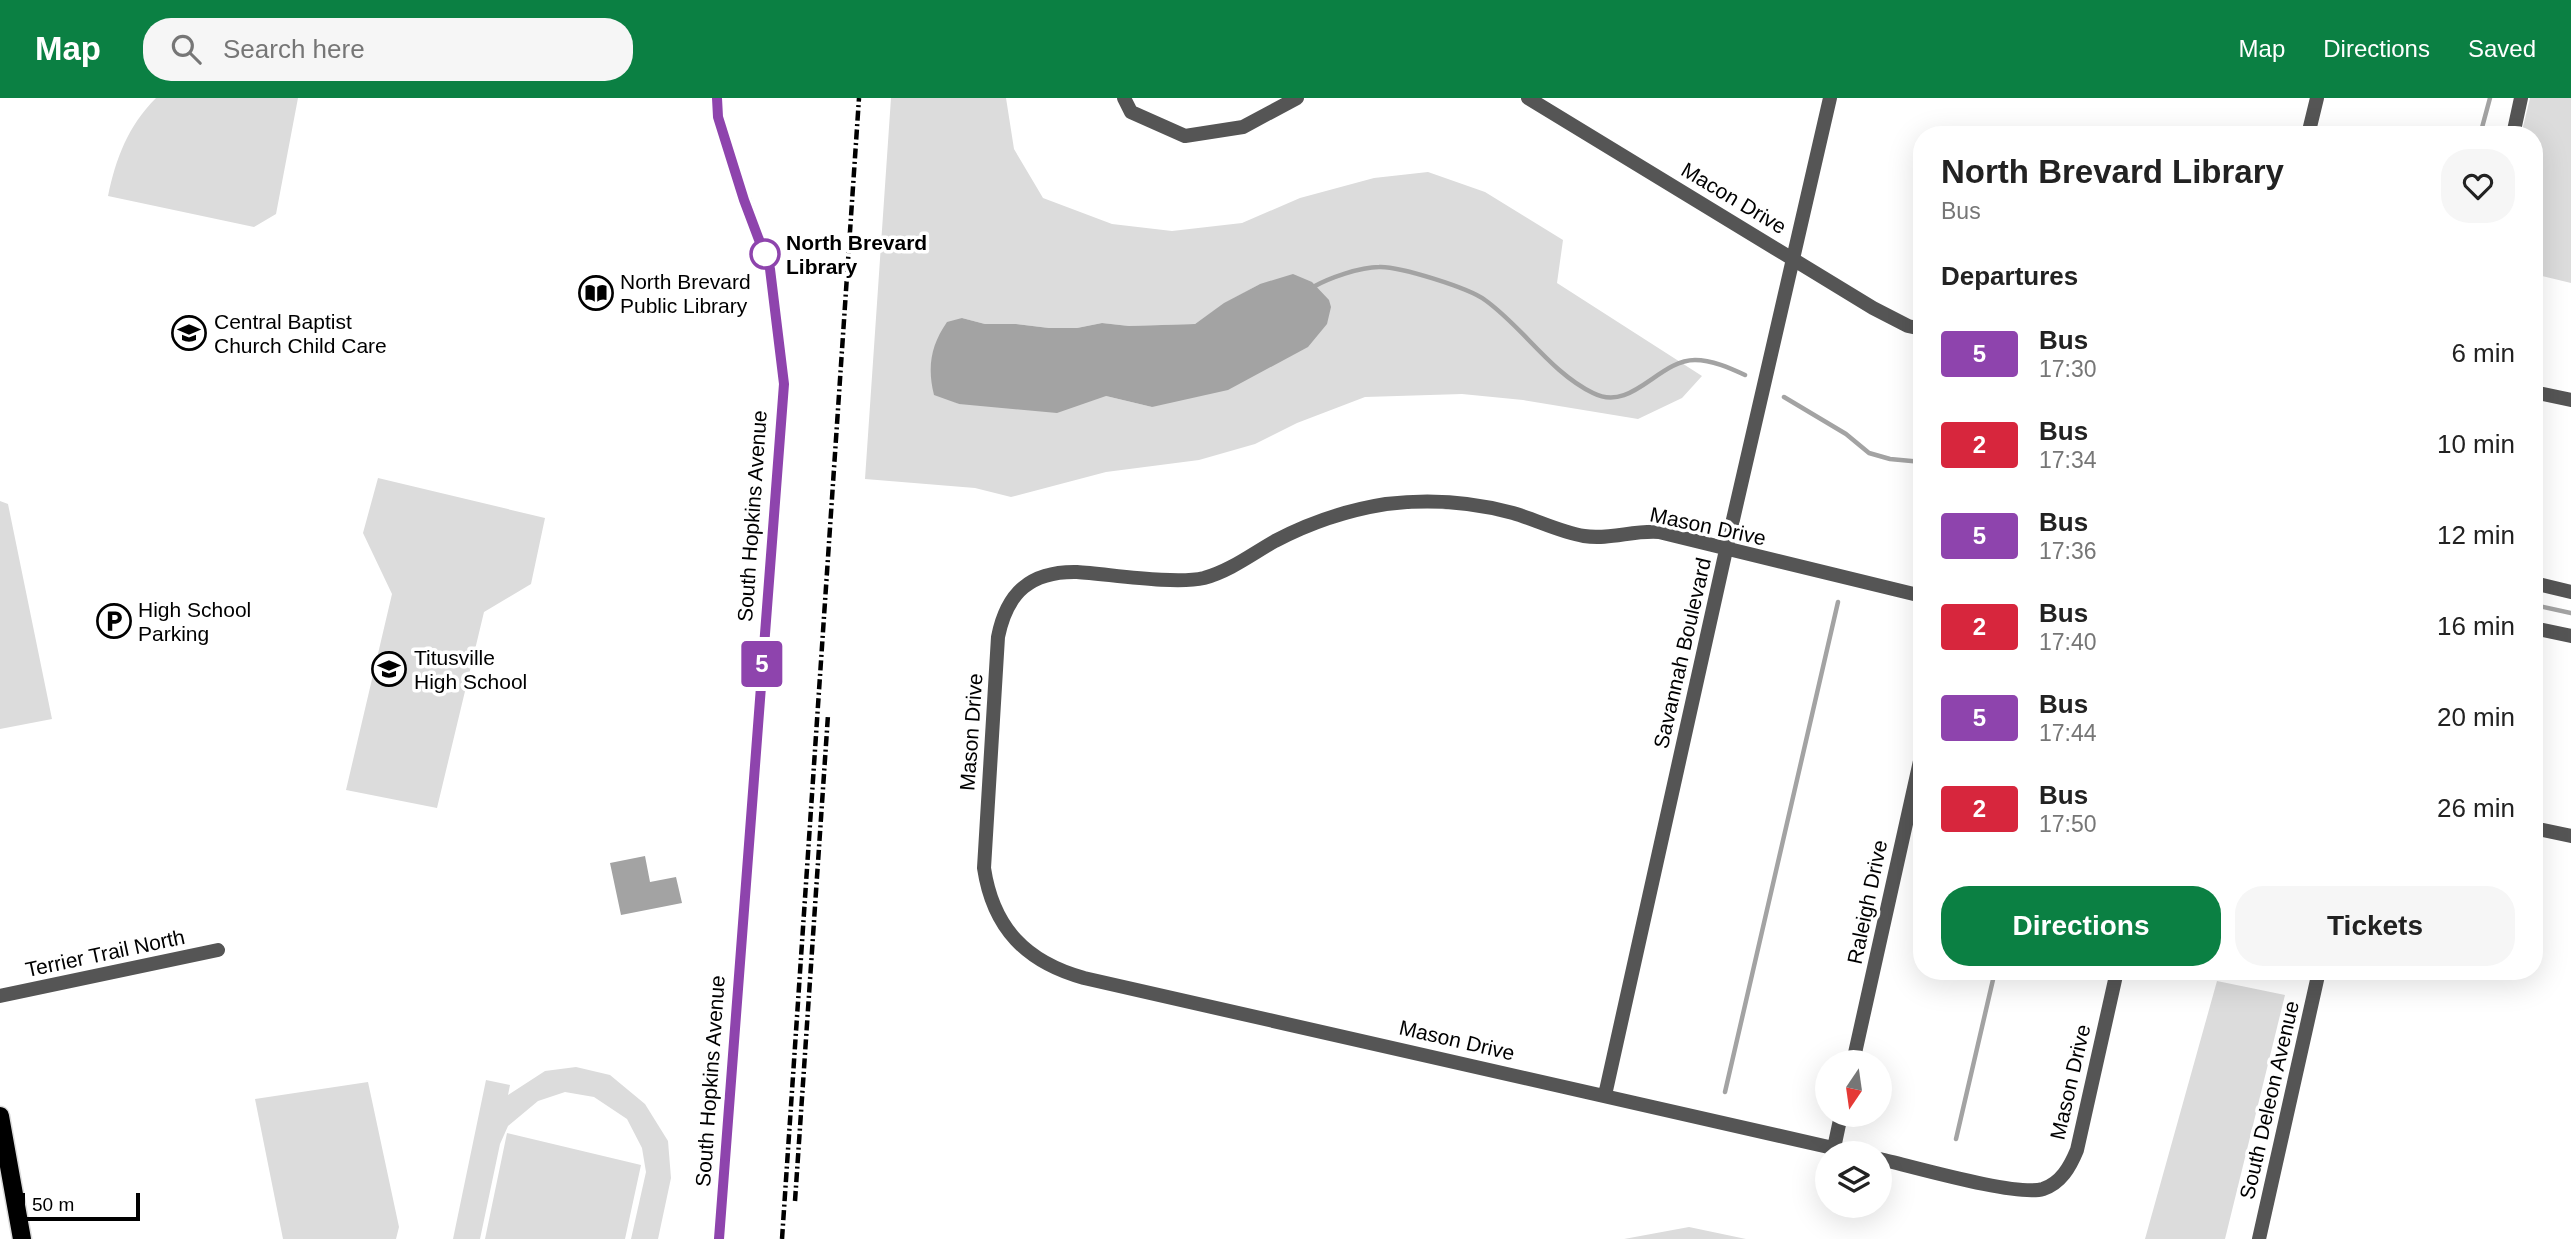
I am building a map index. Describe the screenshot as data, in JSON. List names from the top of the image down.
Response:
{
  "streets": {
    "street": [
      "Macon Drive",
      "South Hopkins Avenue",
      "Mason Drive",
      "Savannah Boulevard",
      "Raleigh Drive",
      "Terrier Trail North",
      "South Deleon Avenue"
    ]
  },
  "crossings": [
    ["Macon Drive", "Savannah Boulevard"],
    ["Mason Drive", "Savannah Boulevard"]
  ],
  "places": {
    "other": ["North Brevard Library"],
    "library": ["North Brevard Public Library"],
    "school or university": ["Central Baptist Church Child Care", "Titusville High School"],
    "parking": ["High School Parking"]
  },
  "lines": ["bus line 5"],
  "scale_bar": "50 m",
  "north": "bottom",
  "page": {
    "header": "Map",
    "search": "Search here",
    "nav": ["Map", "Directions", "Saved"],
    "on_map": "5",
    "heading": [
      ["North Brevard Library", "Bus"],
      "Departures"
    ],
    "list": [
      {
        "mark": "5",
        "name": "Bus",
        "note": "17:30",
        "value": "6 min"
      },
      {
        "mark": "2",
        "name": "Bus",
        "note": "17:34",
        "value": "10 min"
      },
      {
        "mark": "5",
        "name": "Bus",
        "note": "17:36",
        "value": "12 min"
      },
      {
        "mark": "2",
        "name": "Bus",
        "note": "17:40",
        "value": "16 min"
      },
      {
        "mark": "5",
        "name": "Bus",
        "note": "17:44",
        "value": "20 min"
      },
      {
        "mark": "2",
        "name": "Bus",
        "note": "17:50",
        "value": "26 min"
      }
    ],
    "buttons": ["Directions", "Tickets"],
    "scale": "50 m"
  }
}
